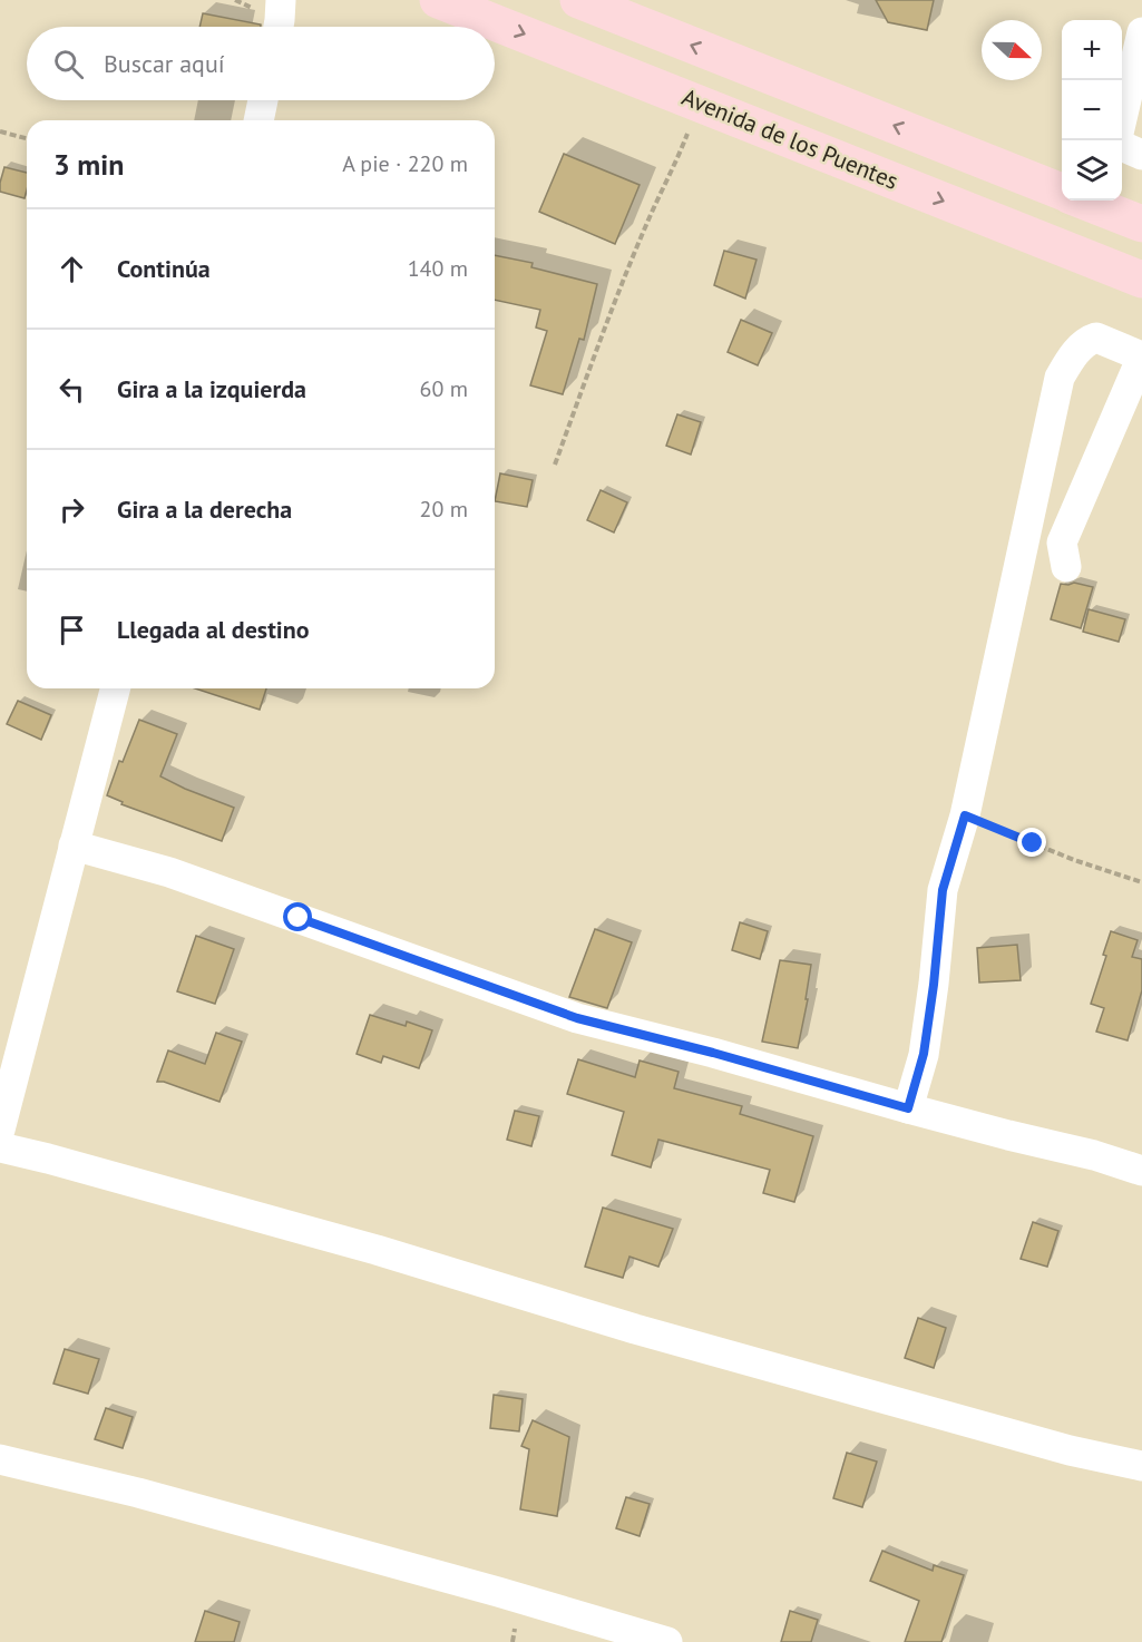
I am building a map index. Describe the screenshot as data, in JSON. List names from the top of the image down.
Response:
{
  "streets": {
    "main road": ["Avenida de los Puentes"]
  },
  "north": "right",
  "page": {
    "map_buttons": ["+", "−"],
    "search": "Buscar aquí",
    "heading": ["3 min", "A pie · 220 m"],
    "list": [
      ["Continúa", "140 m"],
      ["Gira a la izquierda", "60 m"],
      ["Gira a la derecha", "20 m"],
      "Llegada al destino"
    ]
  }
}
